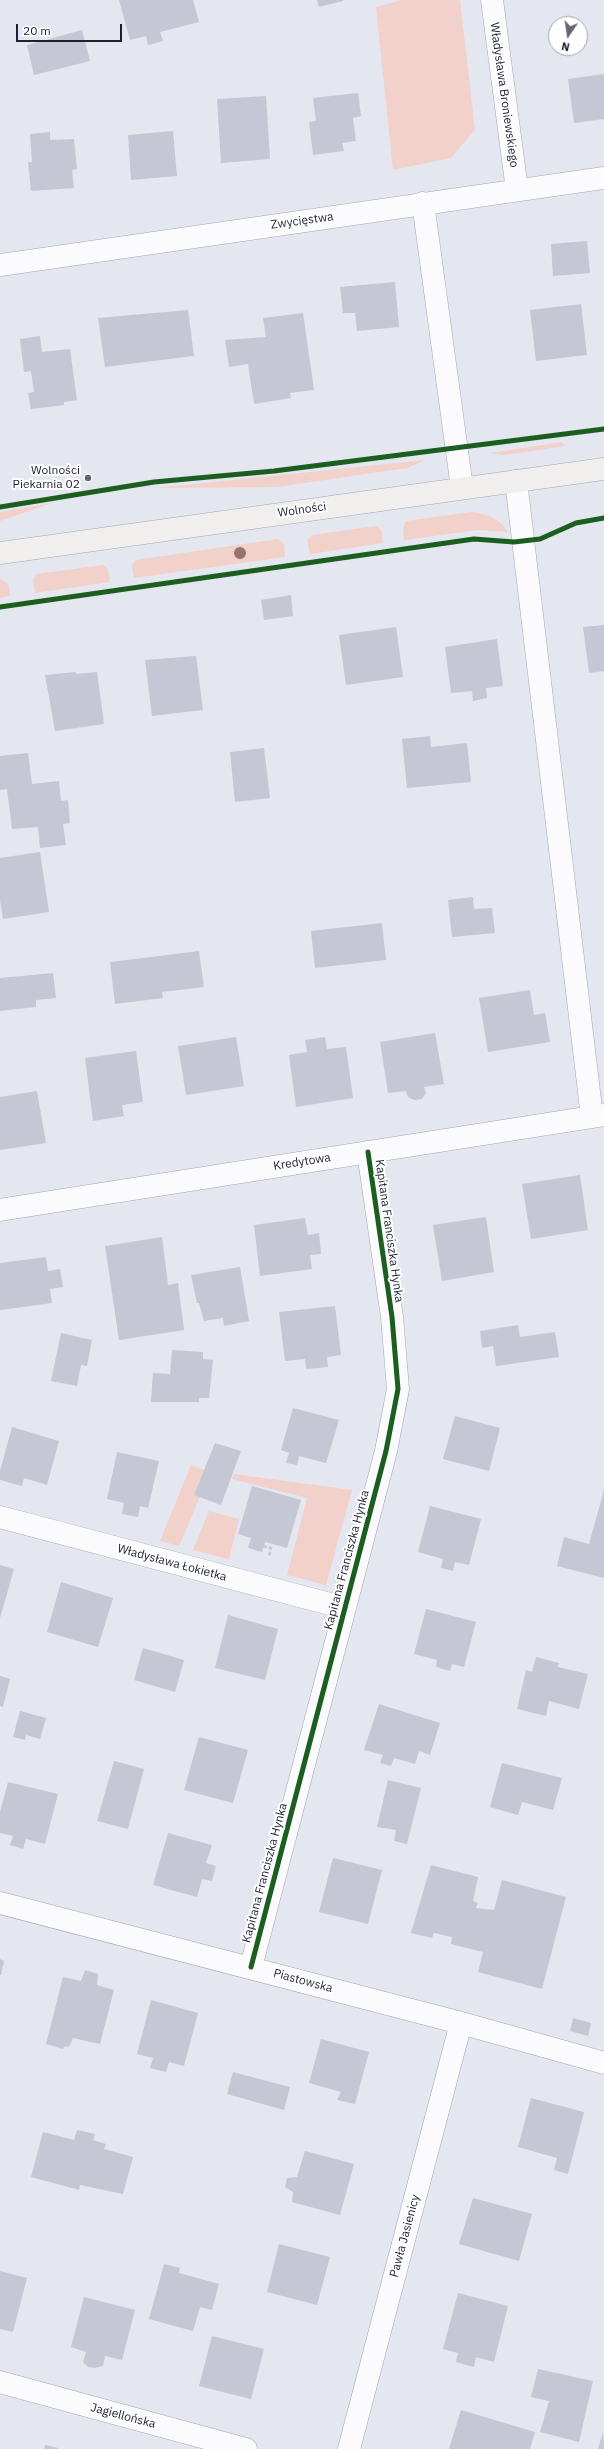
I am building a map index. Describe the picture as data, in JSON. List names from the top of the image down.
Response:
{
  "streets": {
    "main road": ["Wolności"],
    "street": [
      "Władysława Broniewskiego",
      "Zwycięstwa",
      "Kredytowa",
      "Kapitana Franciszka Hynka",
      "Władysława Łokietka",
      "Piastowska",
      "Pawła Jasienicy",
      "Jagiellońska"
    ]
  },
  "crossings": [
    ["Władysława Broniewskiego", "Zwycięstwa"],
    ["Kredytowa", "Kapitana Franciszka Hynka"],
    ["Kapitana Franciszka Hynka", "Władysława Łokietka"],
    ["Kapitana Franciszka Hynka", "Piastowska"],
    ["Piastowska", "Pawła Jasienicy"]
  ],
  "places": ["Wolności Piekarnia 02"],
  "scale_bar": "20 m",
  "north": "bottom"
}
